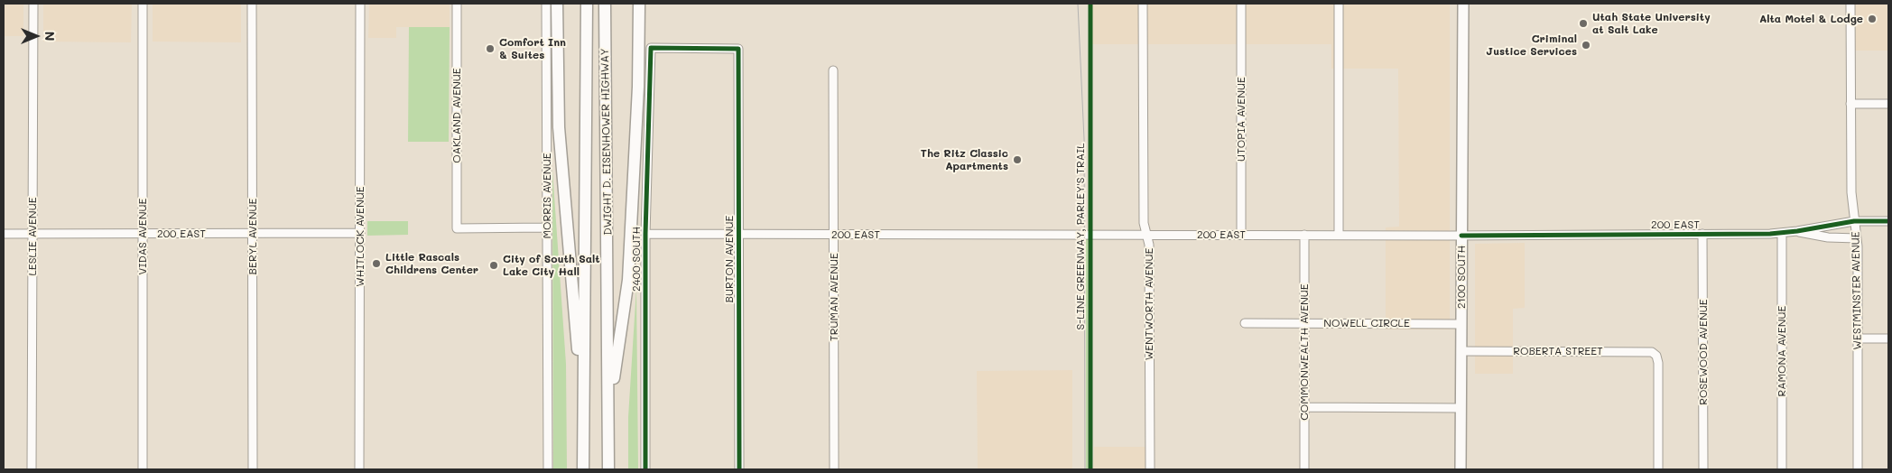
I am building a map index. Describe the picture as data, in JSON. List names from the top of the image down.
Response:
{
  "streets": {
    "highway": ["DWIGHT D. EISENHOWER HIGHWAY"],
    "main road": ["2100 SOUTH"],
    "street": [
      "OAKLAND AVENUE",
      "UTOPIA AVENUE",
      "MORRIS AVENUE",
      "200 EAST",
      "LESLIE AVENUE",
      "VIDAS AVENUE",
      "BERYL AVENUE",
      "WHITLOCK AVENUE",
      "2400 SOUTH",
      "BURTON AVENUE",
      "WESTMINSTER AVENUE",
      "TRUMAN AVENUE",
      "WENTWORTH AVENUE",
      "NOWELL CIRCLE",
      "ROBERTA STREET",
      "RAMONA AVENUE",
      "COMMONWEALTH AVENUE",
      "ROSEWOOD AVENUE"
    ],
    "cycle path": ["S-LINE GREENWAY, PARLEY'S TRAIL"]
  },
  "crossings": [
    ["OAKLAND AVENUE", "MORRIS AVENUE"],
    ["UTOPIA AVENUE", "200 EAST"],
    ["200 EAST", "LESLIE AVENUE"],
    ["200 EAST", "VIDAS AVENUE"],
    ["200 EAST", "BERYL AVENUE"],
    ["200 EAST", "WHITLOCK AVENUE"],
    ["200 EAST", "2400 SOUTH"],
    ["200 EAST", "BURTON AVENUE"],
    ["200 EAST", "2100 SOUTH"],
    ["200 EAST", "WESTMINSTER AVENUE"],
    ["200 EAST", "TRUMAN AVENUE"],
    ["200 EAST", "WENTWORTH AVENUE"],
    ["200 EAST", "RAMONA AVENUE"],
    ["200 EAST", "COMMONWEALTH AVENUE"],
    ["200 EAST", "ROSEWOOD AVENUE"],
    ["2400 SOUTH", "BURTON AVENUE"],
    ["2100 SOUTH", "NOWELL CIRCLE"],
    ["2100 SOUTH", "ROBERTA STREET"],
    ["NOWELL CIRCLE", "COMMONWEALTH AVENUE"]
  ],
  "places": [
    "Alta Motel & Lodge",
    "Utah State University at Salt Lake",
    "Criminal Justice Services",
    "Comfort Inn & Suites",
    "The Ritz Classic Apartments",
    "Little Rascals Childrens Center",
    "City of South Salt Lake City Hall"
  ],
  "north": "right"
}
